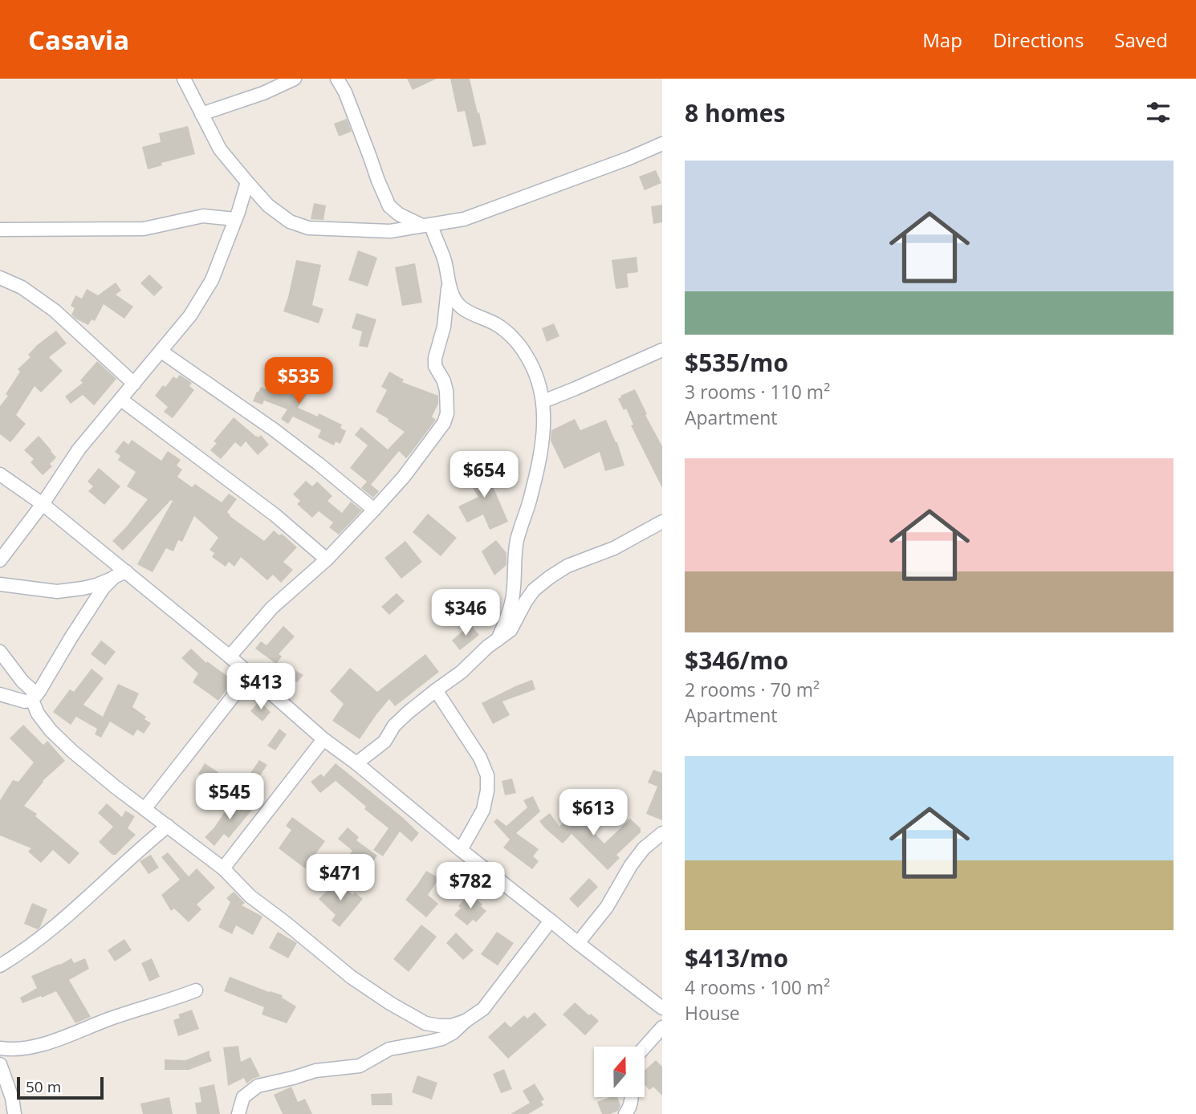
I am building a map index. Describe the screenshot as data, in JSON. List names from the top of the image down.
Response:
{
  "scale_bar": "50 m",
  "north": "top",
  "page": {
    "header": "Casavia",
    "nav": ["Map", "Directions", "Saved"],
    "heading": "8 homes",
    "list": [
      {
        "name": "$535/mo",
        "note": "3 rooms · 110 m² · Apartment"
      },
      {
        "name": "$346/mo",
        "note": "2 rooms · 70 m² · Apartment"
      },
      {
        "name": "$413/mo",
        "note": "4 rooms · 100 m² · House"
      }
    ],
    "price": [
      "$535",
      "$654",
      "$346",
      "$413",
      "$545",
      "$613",
      "$471",
      "$782"
    ],
    "scale": "50 m"
  }
}
